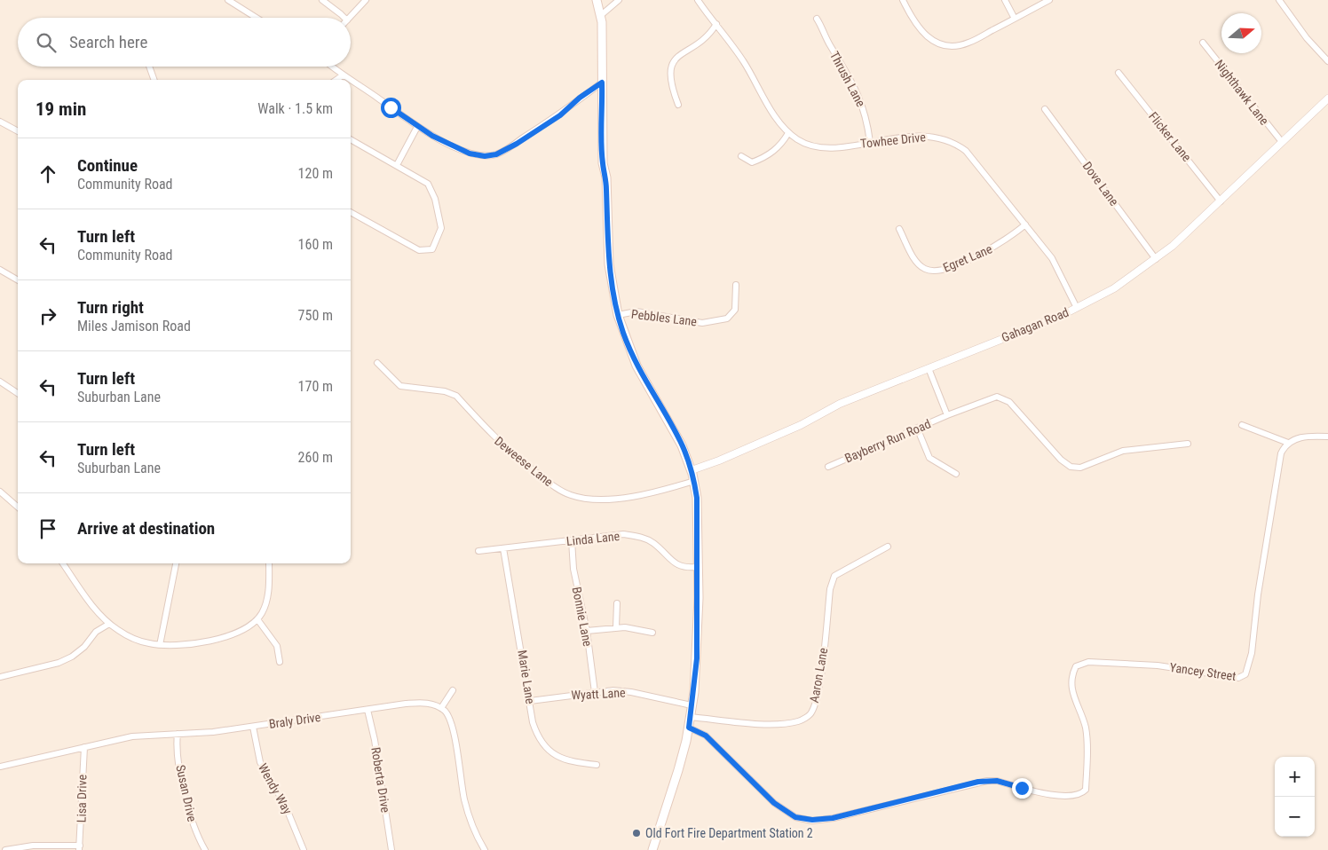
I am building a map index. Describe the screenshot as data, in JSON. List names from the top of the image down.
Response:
{
  "streets": {
    "street": [
      "Thrush Lane",
      "Nighthawk Lane",
      "Flicker Lane",
      "Towhee Drive",
      "Dove Lane",
      "Egret Lane",
      "Pebbles Lane",
      "Gahagan Road",
      "Bayberry Run Road",
      "Deweese Lane",
      "Linda Lane",
      "Bonnie Lane",
      "Yancey Street",
      "Aaron Lane",
      "Marie Lane",
      "Wyatt Lane",
      "Braly Drive",
      "Roberta Drive",
      "Wendy Way",
      "Susan Drive",
      "Lisa Drive"
    ]
  },
  "crossings": [
    ["Thrush Lane", "Towhee Drive"],
    ["Nighthawk Lane", "Gahagan Road"],
    ["Flicker Lane", "Gahagan Road"],
    ["Towhee Drive", "Egret Lane"],
    ["Towhee Drive", "Gahagan Road"],
    ["Dove Lane", "Gahagan Road"],
    ["Linda Lane", "Bonnie Lane"],
    ["Linda Lane", "Marie Lane"],
    ["Bonnie Lane", "Wyatt Lane"],
    ["Marie Lane", "Wyatt Lane"],
    ["Braly Drive", "Roberta Drive"],
    ["Braly Drive", "Wendy Way"],
    ["Braly Drive", "Susan Drive"],
    ["Braly Drive", "Lisa Drive"]
  ],
  "places": ["Old Fort Fire Department Station 2"],
  "north": "right",
  "page": {
    "search": "Search here",
    "heading": ["19 min", "Walk · 1.5 km"],
    "list": [
      ["Continue", "Community Road", "120 m"],
      ["Turn left", "Community Road", "160 m"],
      ["Turn right", "Miles Jamison Road", "750 m"],
      ["Turn left", "Suburban Lane", "170 m"],
      ["Turn left", "Suburban Lane", "260 m"],
      "Arrive at destination"
    ],
    "map_buttons": ["+", "−"]
  }
}
